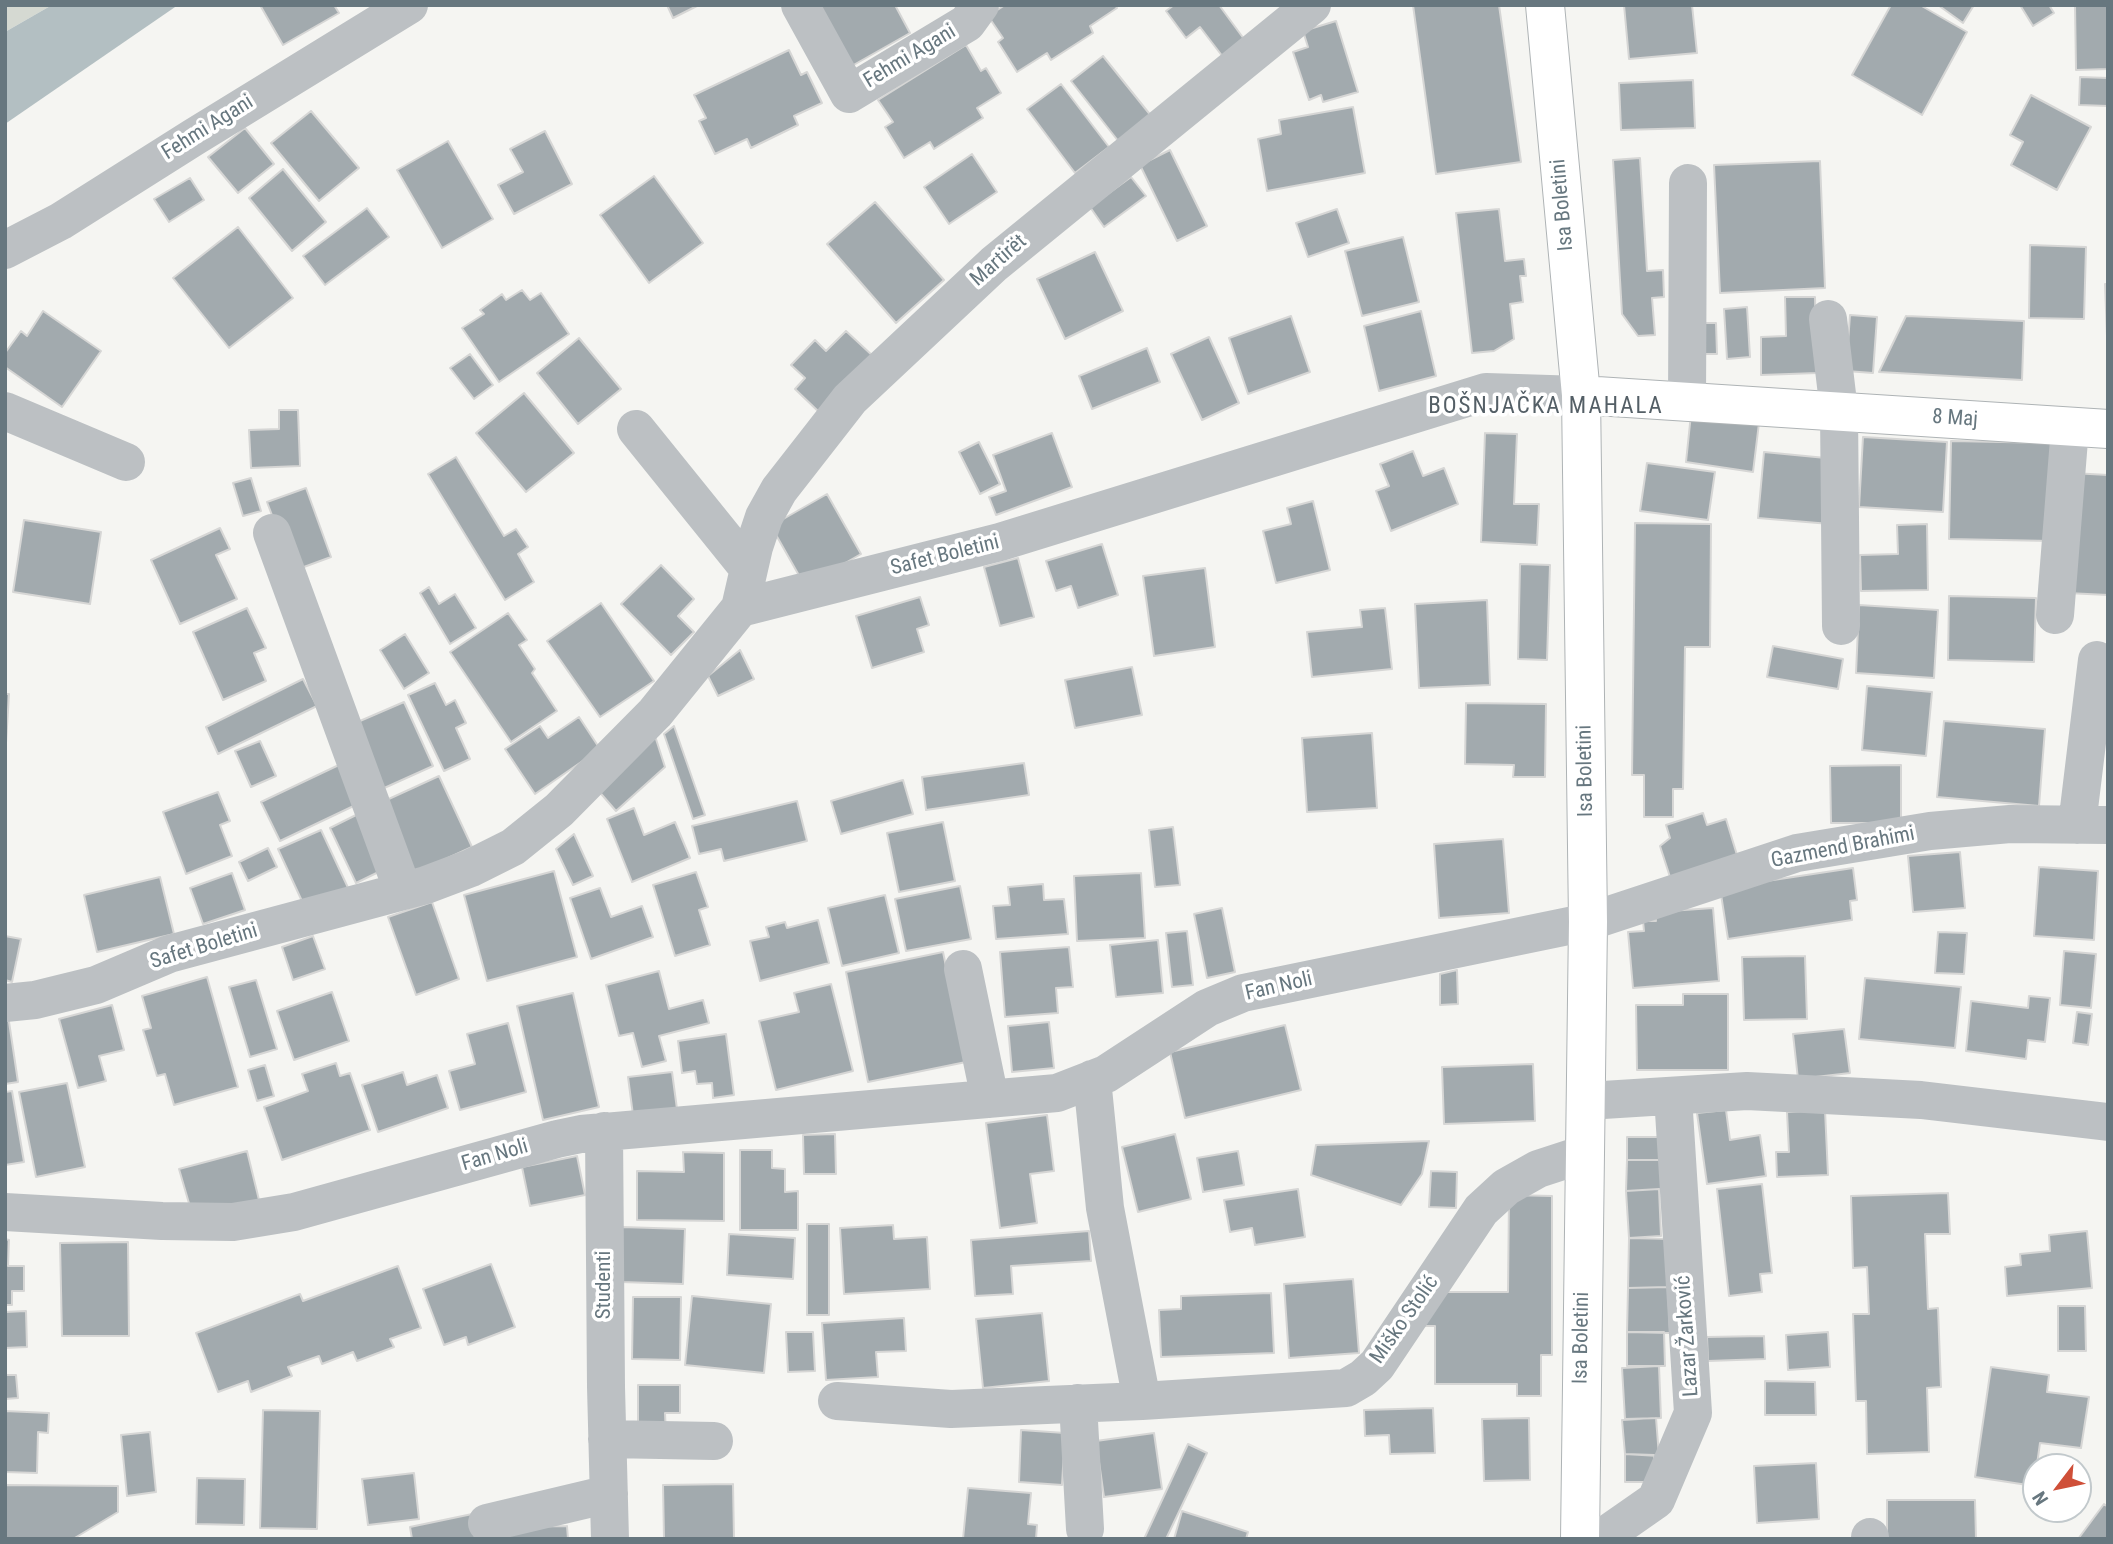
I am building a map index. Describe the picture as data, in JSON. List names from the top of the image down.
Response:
{
  "streets": {
    "main road": ["Isa Boletini", "8 Maj"],
    "street": [
      "Fehmi Agani",
      "Martirët",
      "Safet Boletini",
      "Gazmend Brahimi",
      "Fan Noli",
      "Studenti",
      "Miško Stolić",
      "Lazar Žarković"
    ]
  },
  "crossings": [
    ["Isa Boletini", "8 Maj"],
    ["Isa Boletini", "Safet Boletini"],
    ["Isa Boletini", "Gazmend Brahimi"],
    ["Isa Boletini", "Fan Noli"],
    ["Isa Boletini", "Miško Stolić"],
    ["Martirët", "Safet Boletini"],
    ["8 Maj", "Safet Boletini"],
    ["Gazmend Brahimi", "Fan Noli"],
    ["Fan Noli", "Studenti"]
  ],
  "districts": ["BOŠNJAČKA MAHALA"],
  "north": "bottom left"
}
